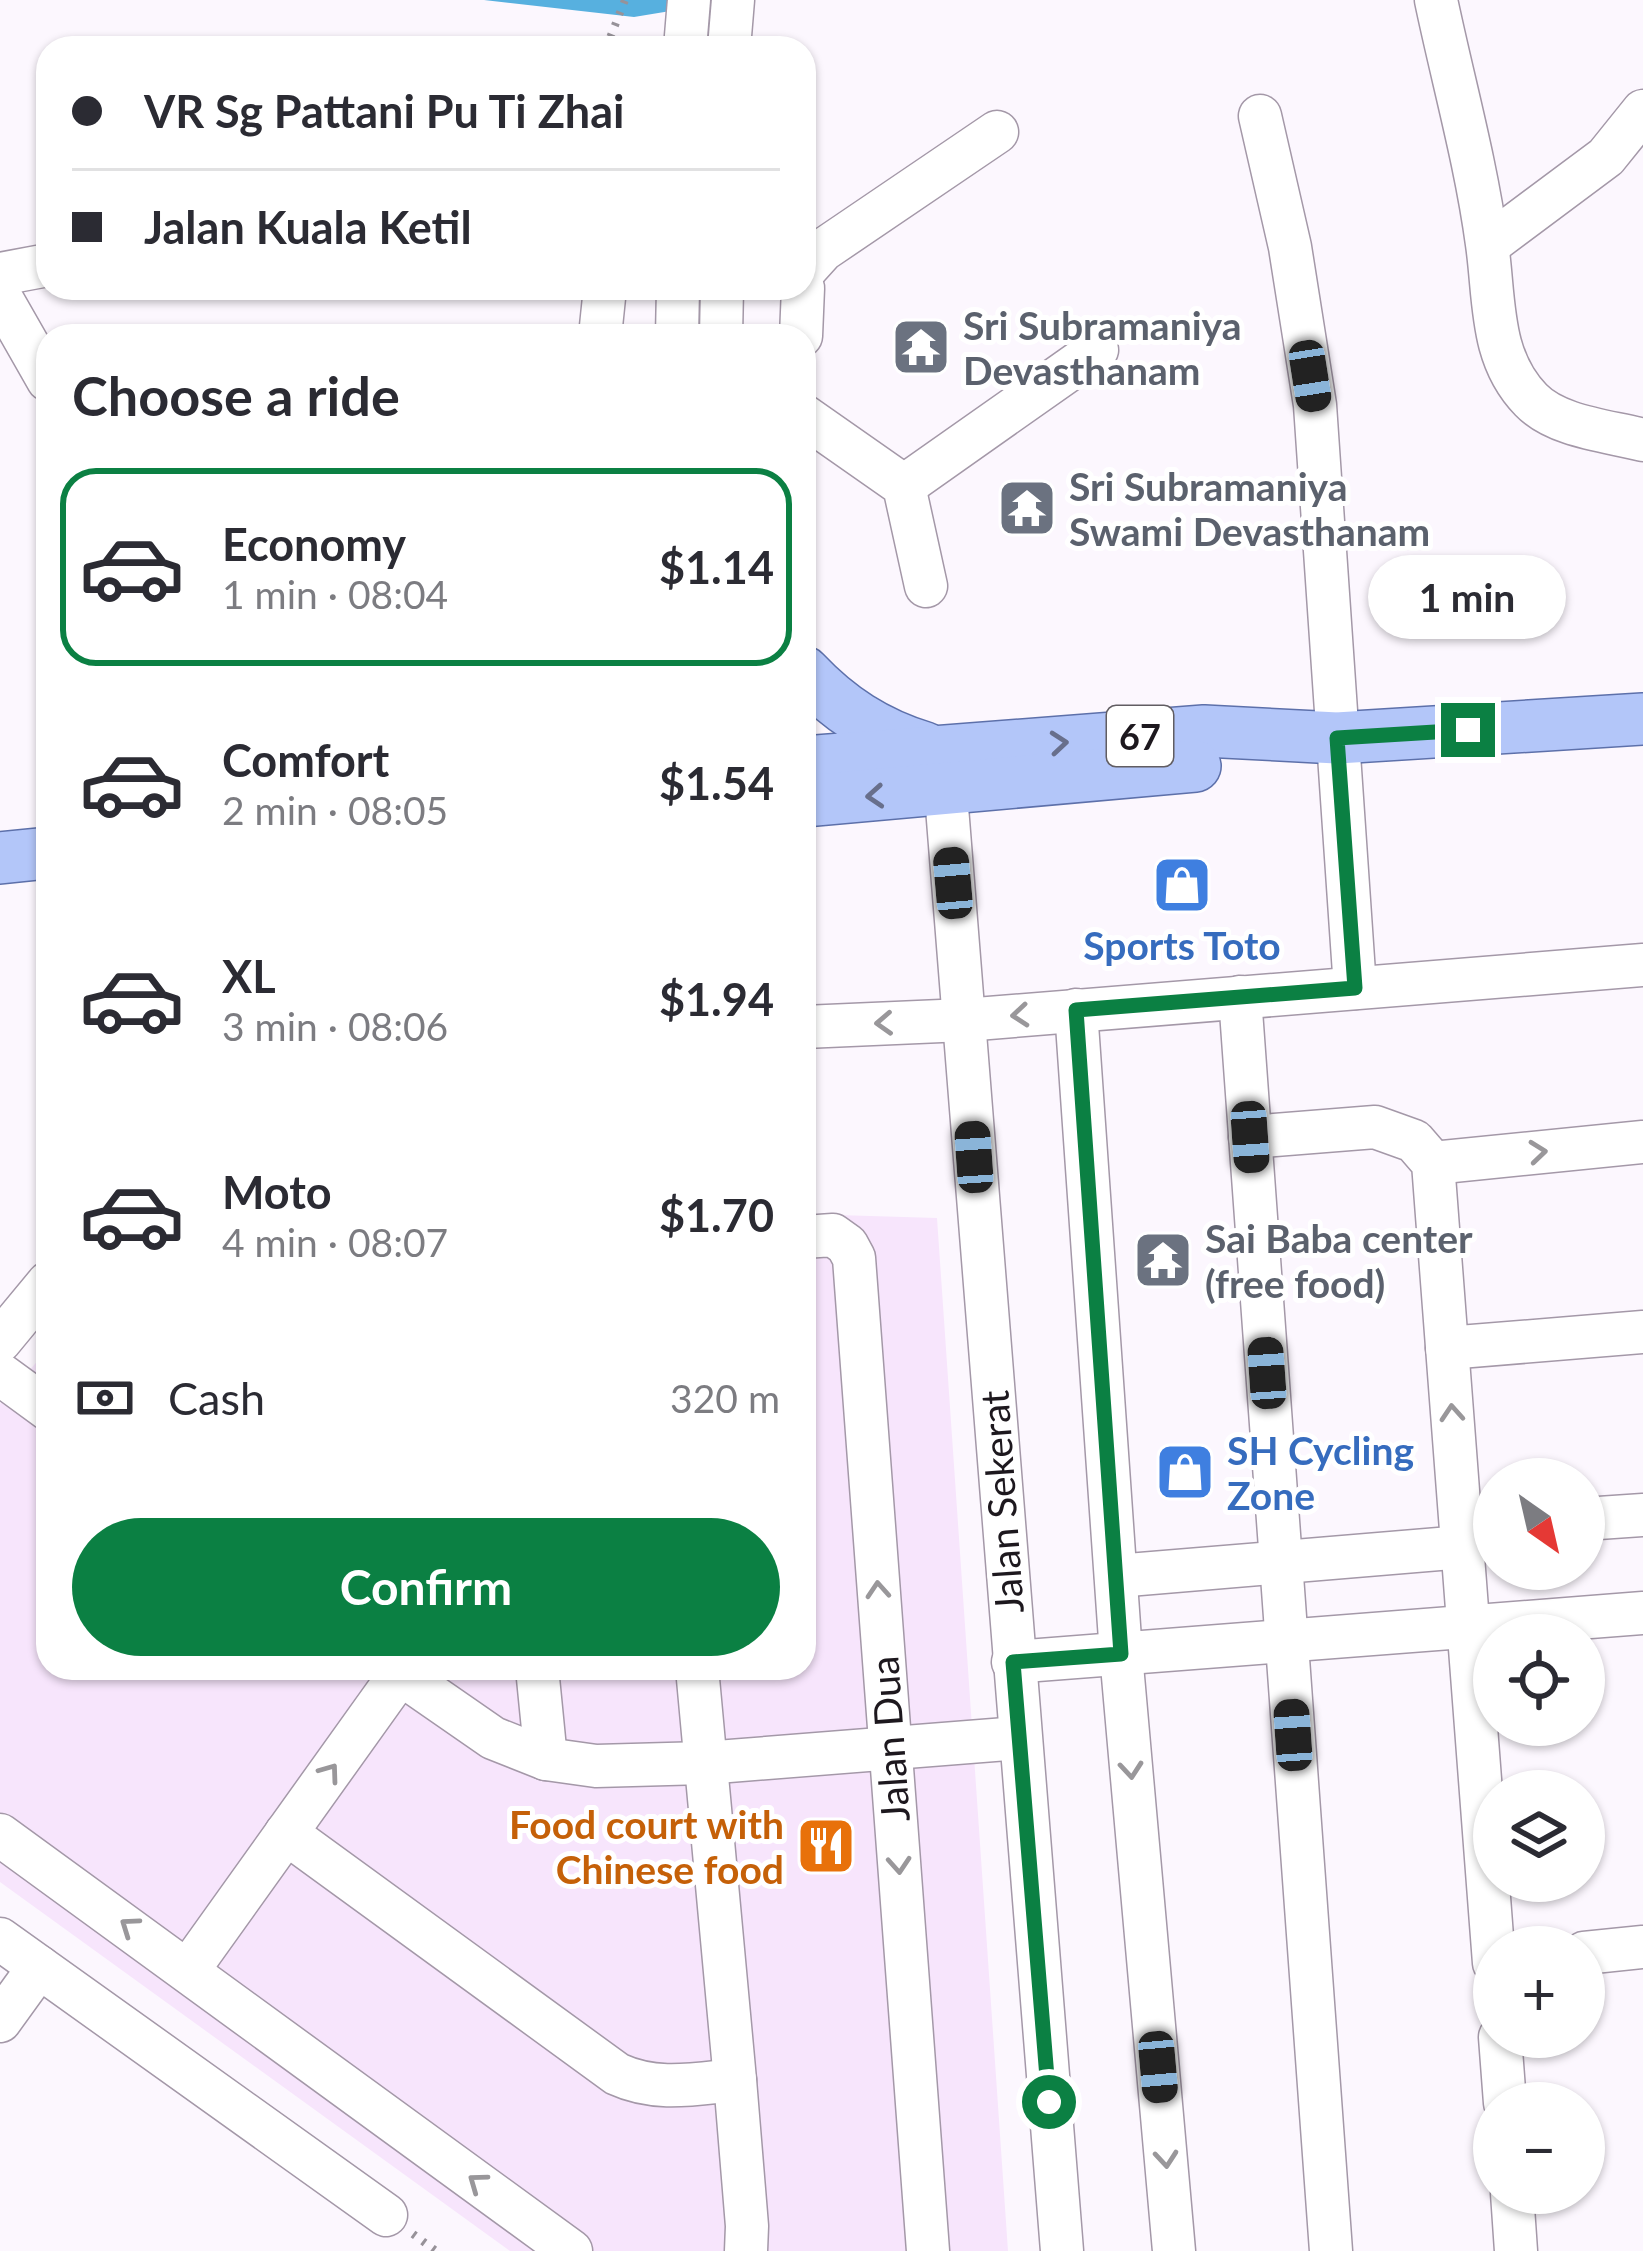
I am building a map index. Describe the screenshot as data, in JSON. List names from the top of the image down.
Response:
{
  "streets": {
    "main road": ["67"],
    "street": ["Jalan Sekerat", "Jalan Dua"]
  },
  "crossings": [
    ["67", "Jalan Sekerat"]
  ],
  "places": {
    "temple": ["Sri Subramaniya Devasthanam", "Sri Subramaniya Swami Devasthanam", "Sai Baba center (free food)"],
    "shop": ["Sports Toto", "SH Cycling Zone"],
    "restaurant": ["Food court with Chinese food"]
  },
  "north": "bottom right",
  "page": {
    "banner": ["VR Sg Pattani Pu Ti Zhai", "Jalan Kuala Ketil"],
    "heading": "Choose a ride",
    "list": [
      {
        "name": "Economy",
        "note": "1 min · 08:04",
        "value": "$1.14"
      },
      {
        "name": "Comfort",
        "note": "2 min · 08:05",
        "value": "$1.54"
      },
      {
        "name": "XL",
        "note": "3 min · 08:06",
        "value": "$1.94"
      },
      {
        "name": "Moto",
        "note": "4 min · 08:07",
        "value": "$1.70"
      }
    ],
    "bubble": "1 min",
    "pay": ["Cash", "320 m"],
    "map_buttons": ["+", "−"],
    "buttons": "Confirm"
  }
}
